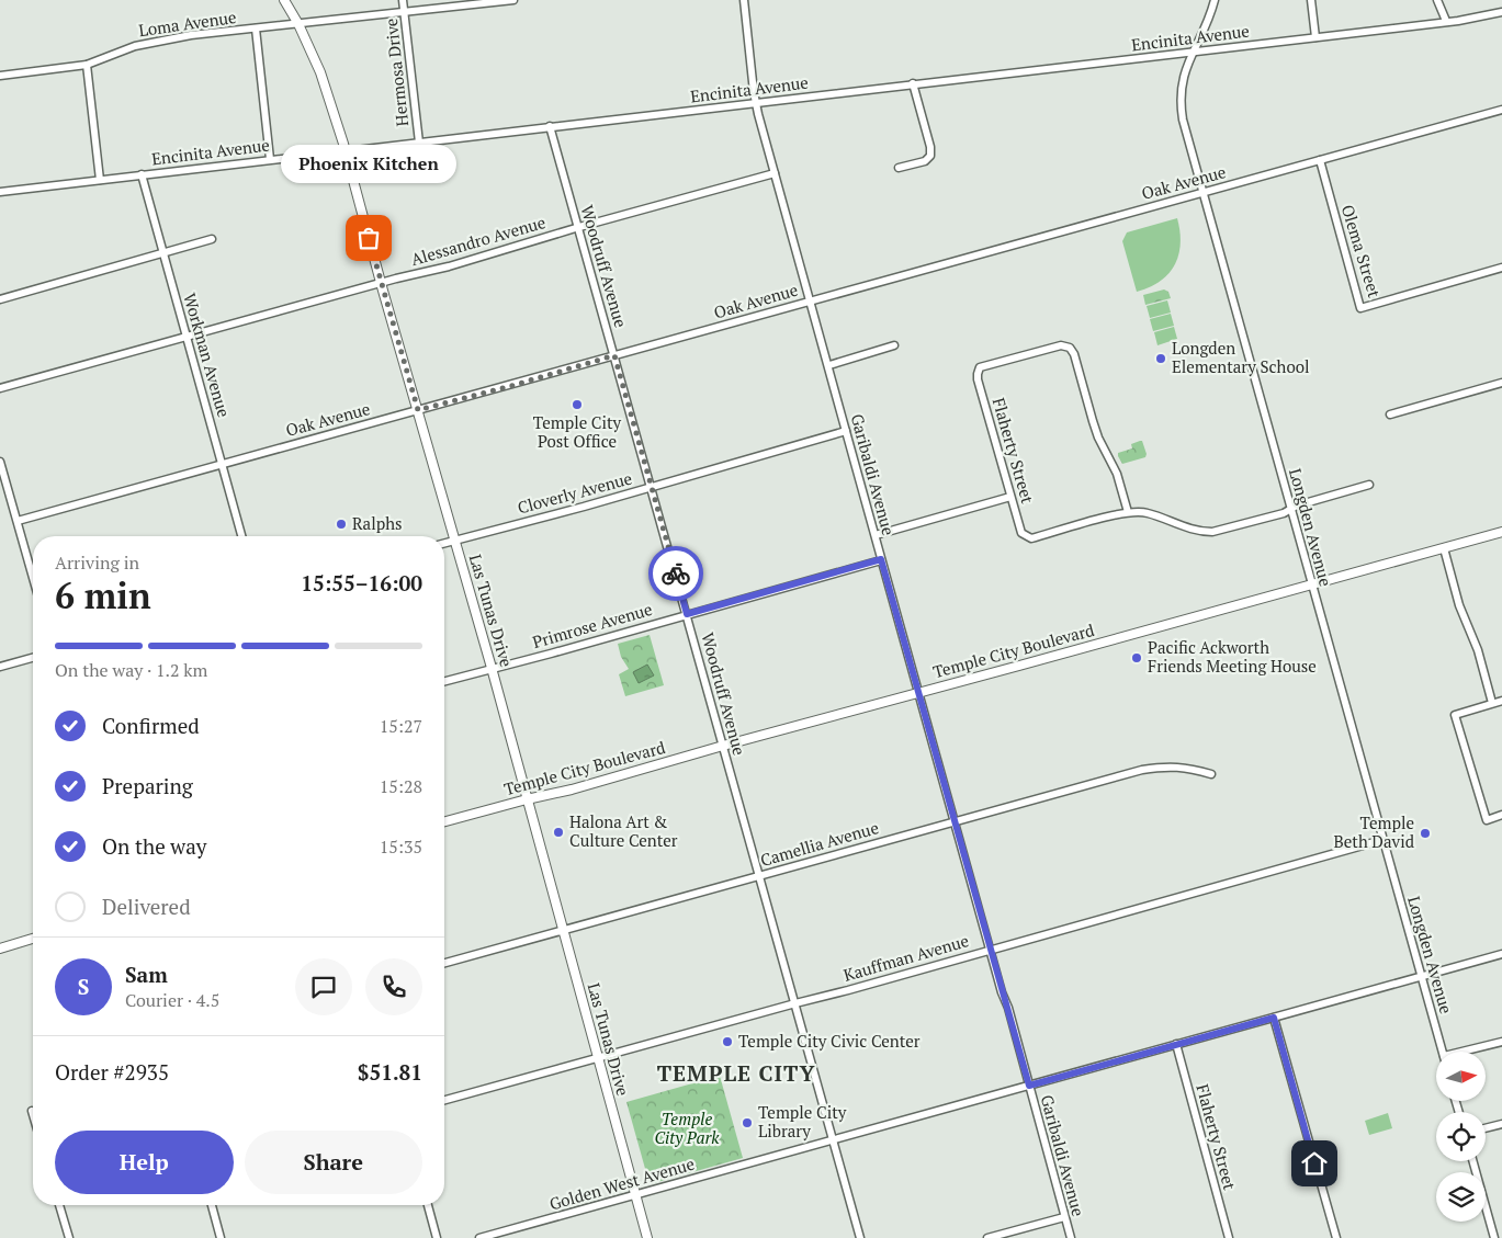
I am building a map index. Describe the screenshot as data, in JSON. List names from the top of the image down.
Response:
{
  "streets": {
    "main road": ["Las Tunas Drive", "Temple City Boulevard"],
    "street": [
      "Loma Avenue",
      "Encinita Avenue",
      "Hermosa Drive",
      "Oak Avenue",
      "Alessandro Avenue",
      "Olema Street",
      "Woodruff Avenue",
      "Workman Avenue",
      "Flaherty Street",
      "Garibaldi Avenue",
      "Cloverly Avenue",
      "Longden Avenue",
      "Primrose Avenue",
      "Camellia Avenue",
      "Kauffman Avenue",
      "Golden West Avenue"
    ]
  },
  "crossings": [
    ["Loma Avenue", "Hermosa Drive"],
    ["Loma Avenue", "Las Tunas Drive"],
    ["Encinita Avenue", "Hermosa Drive"],
    ["Encinita Avenue", "Woodruff Avenue"],
    ["Encinita Avenue", "Workman Avenue"],
    ["Encinita Avenue", "Garibaldi Avenue"],
    ["Encinita Avenue", "Longden Avenue"],
    ["Encinita Avenue", "Las Tunas Drive"],
    ["Oak Avenue", "Olema Street"],
    ["Oak Avenue", "Woodruff Avenue"],
    ["Oak Avenue", "Workman Avenue"],
    ["Oak Avenue", "Garibaldi Avenue"],
    ["Oak Avenue", "Longden Avenue"],
    ["Oak Avenue", "Las Tunas Drive"],
    ["Alessandro Avenue", "Woodruff Avenue"],
    ["Alessandro Avenue", "Workman Avenue"],
    ["Alessandro Avenue", "Garibaldi Avenue"],
    ["Alessandro Avenue", "Las Tunas Drive"],
    ["Woodruff Avenue", "Cloverly Avenue"],
    ["Woodruff Avenue", "Primrose Avenue"],
    ["Woodruff Avenue", "Temple City Boulevard"],
    ["Woodruff Avenue", "Camellia Avenue"],
    ["Woodruff Avenue", "Kauffman Avenue"],
    ["Woodruff Avenue", "Golden West Avenue"],
    ["Flaherty Street", "Golden West Avenue"],
    ["Garibaldi Avenue", "Cloverly Avenue"],
    ["Garibaldi Avenue", "Primrose Avenue"],
    ["Garibaldi Avenue", "Temple City Boulevard"],
    ["Garibaldi Avenue", "Camellia Avenue"],
    ["Garibaldi Avenue", "Kauffman Avenue"],
    ["Garibaldi Avenue", "Golden West Avenue"],
    ["Cloverly Avenue", "Las Tunas Drive"],
    ["Longden Avenue", "Temple City Boulevard"],
    ["Longden Avenue", "Kauffman Avenue"],
    ["Longden Avenue", "Golden West Avenue"],
    ["Las Tunas Drive", "Primrose Avenue"],
    ["Las Tunas Drive", "Temple City Boulevard"],
    ["Las Tunas Drive", "Camellia Avenue"],
    ["Las Tunas Drive", "Kauffman Avenue"],
    ["Las Tunas Drive", "Golden West Avenue"]
  ],
  "districts": ["TEMPLE CITY"],
  "parks": ["Temple City Park"],
  "places": [
    "Phoenix Kitchen",
    "Longden Elementary School",
    "Temple City Post Office",
    "Ralphs",
    "Pacific Ackworth Friends Meeting House",
    "Halona Art & Culture Center",
    "Temple Beth David",
    "Temple City Civic Center",
    "Temple City Library"
  ],
  "north": "right",
  "page": {
    "bubble": "Phoenix Kitchen",
    "heading": ["6 min", "Arriving in", "15:55–16:00"],
    "panel": [
      "Sam",
      "Courier · 4.5",
      "Order #2935",
      "$51.81"
    ],
    "bar": "On the way · 1.2 km",
    "list": [
      ["Confirmed", "15:27"],
      ["Preparing", "15:28"],
      ["On the way", "15:35"],
      "Delivered"
    ],
    "round": "S",
    "buttons": ["Help", "Share"]
  }
}
